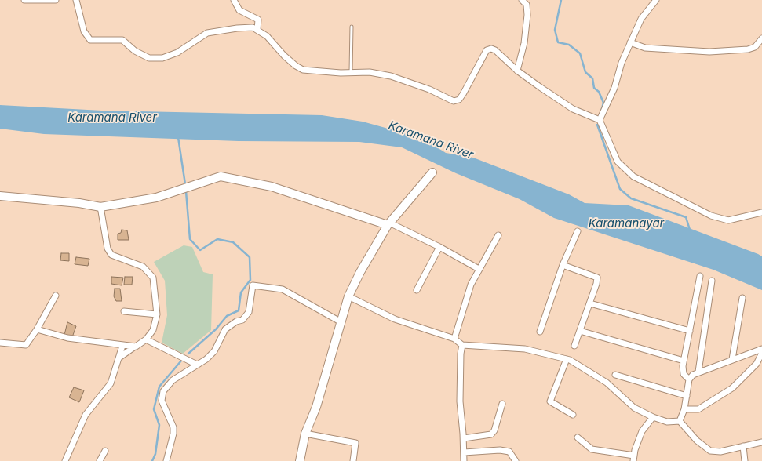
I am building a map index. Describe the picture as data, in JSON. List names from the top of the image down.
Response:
{
  "water": ["Karamana River", "Karamanayar"]
}
